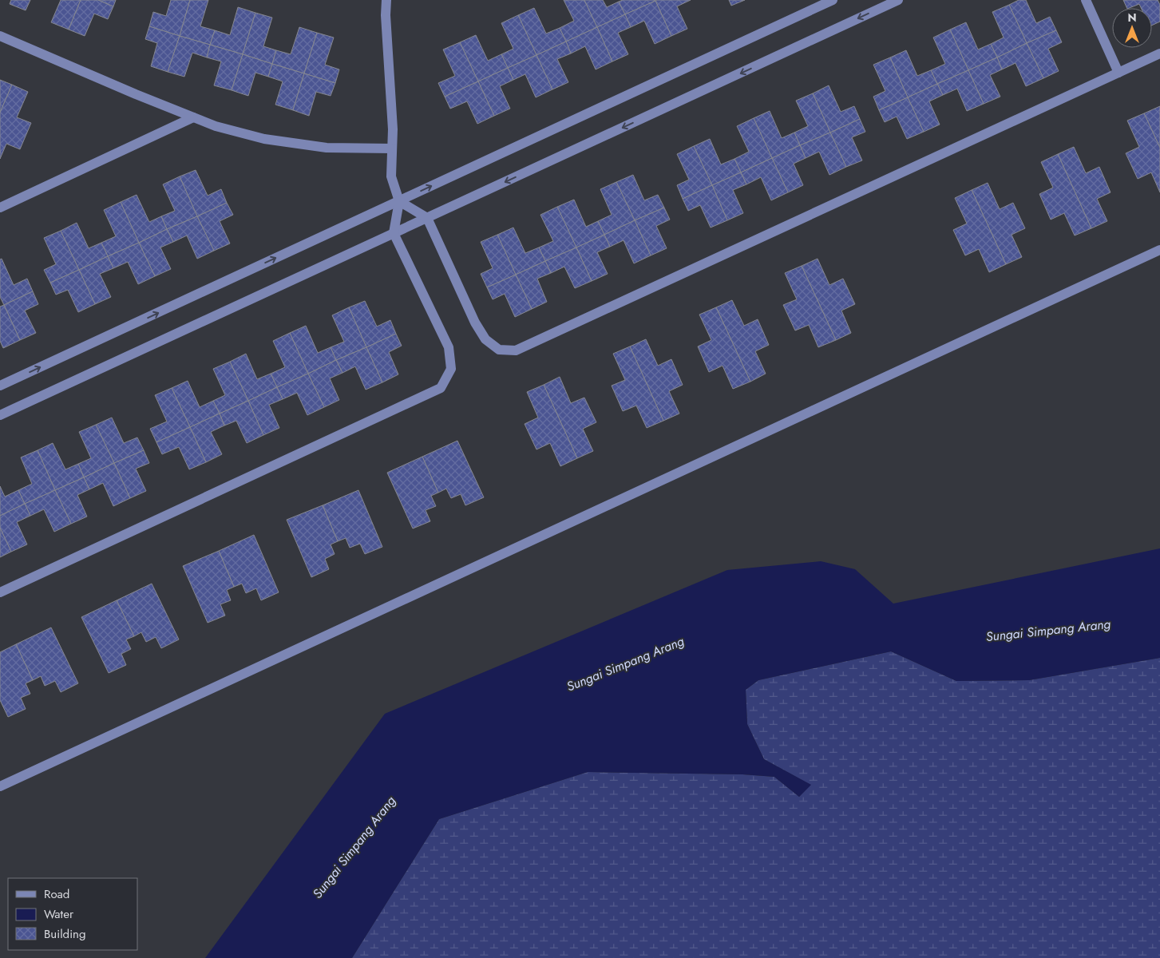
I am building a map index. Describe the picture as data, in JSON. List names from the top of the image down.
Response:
{
  "water": ["Sungai Simpang Arang"],
  "legend": ["Road", "Water", "Building"],
  "north": "top"
}
